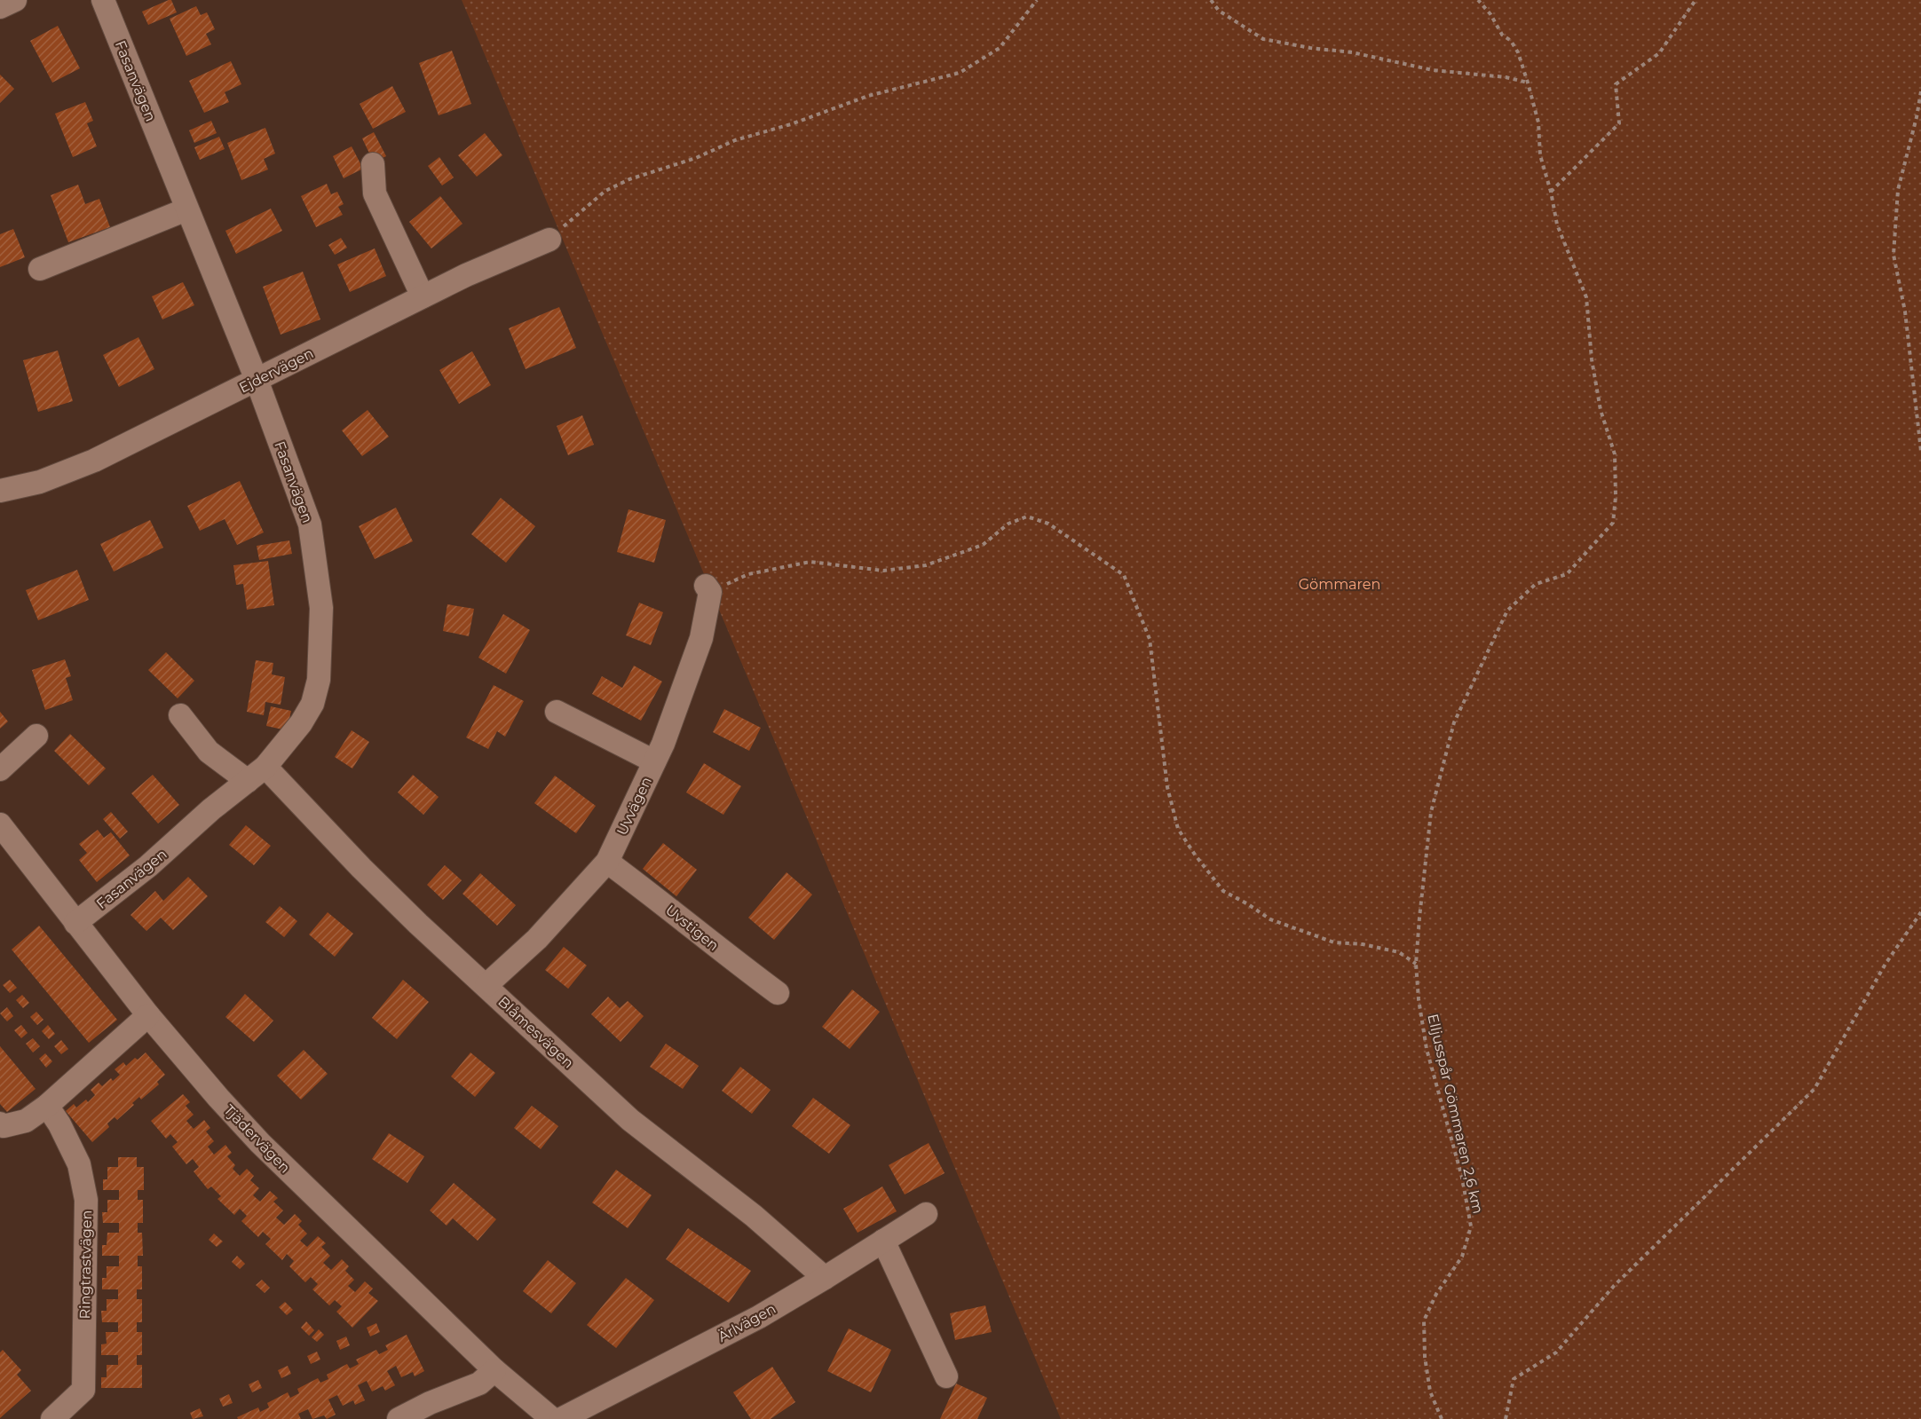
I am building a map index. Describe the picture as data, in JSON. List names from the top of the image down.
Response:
{
  "streets": {
    "street": [
      "Fasanvägen",
      "Ejdervägen",
      "Uvvägen",
      "Uvstigen",
      "Blåmesvägen",
      "Tjädervägen",
      "Ringtrastvägen",
      "Ärlvägen"
    ],
    "path": ["Elljusspår Gömmaren 2,6 km"]
  },
  "crossings": [
    ["Fasanvägen", "Ejdervägen"],
    ["Fasanvägen", "Blåmesvägen"],
    ["Fasanvägen", "Tjädervägen"],
    ["Uvvägen", "Uvstigen"],
    ["Uvvägen", "Blåmesvägen"],
    ["Blåmesvägen", "Ärlvägen"]
  ],
  "parks": ["Gömmaren"]
}
